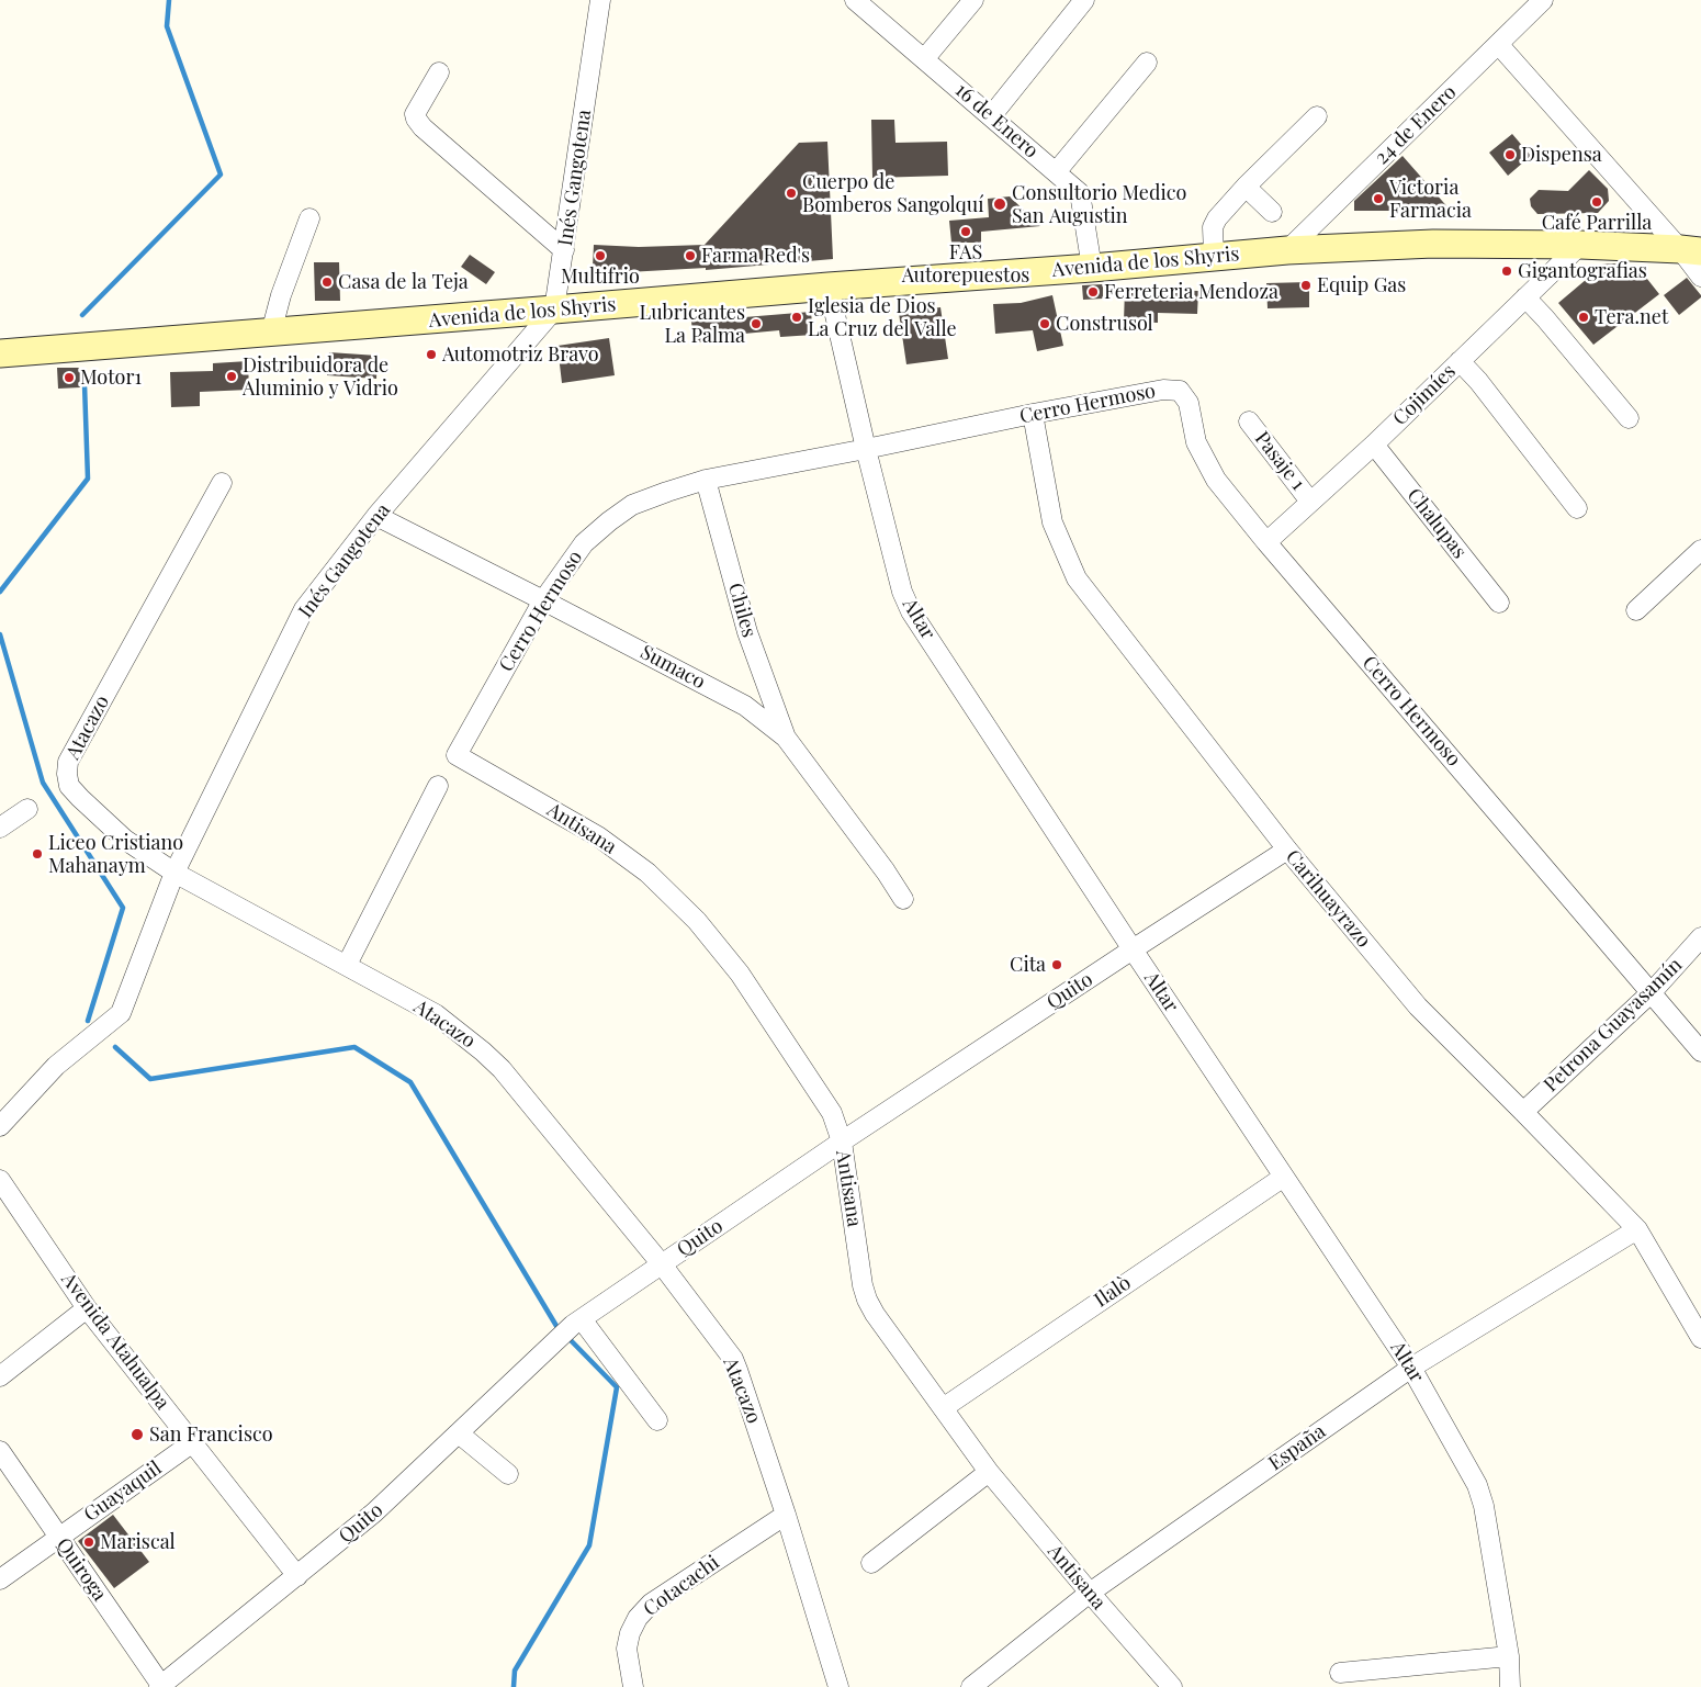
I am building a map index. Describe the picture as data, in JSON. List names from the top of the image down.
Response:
{
  "streets": {
    "main road": ["Avenida de los Shyris"],
    "street": [
      "16 de Enero",
      "24 de Enero",
      "Inés Gangotena",
      "Cojimíes",
      "Cerro Hermoso",
      "Pasaje 1",
      "Chalupas",
      "Chiles",
      "Altar",
      "Sumaco",
      "Atacazo",
      "Antisana",
      "Carihuayrazo",
      "Quito",
      "Petrona Guayasamín",
      "Ilalò",
      "Avenida Atahualpa",
      "España",
      "Guayaquil",
      "Quiroga",
      "Cotacachi"
    ]
  },
  "crossings": [
    ["16 de Enero", "Avenida de los Shyris"],
    ["24 de Enero", "Avenida de los Shyris"],
    ["Inés Gangotena", "Avenida de los Shyris"],
    ["Inés Gangotena", "Sumaco"],
    ["Inés Gangotena", "Atacazo"],
    ["Avenida de los Shyris", "Cojimíes"],
    ["Avenida de los Shyris", "Altar"],
    ["Cojimíes", "Cerro Hermoso"],
    ["Cojimíes", "Pasaje 1"],
    ["Cojimíes", "Chalupas"],
    ["Cerro Hermoso", "Chiles"],
    ["Cerro Hermoso", "Altar"],
    ["Cerro Hermoso", "Sumaco"],
    ["Cerro Hermoso", "Antisana"],
    ["Cerro Hermoso", "Carihuayrazo"],
    ["Cerro Hermoso", "Petrona Guayasamín"],
    ["Chiles", "Sumaco"],
    ["Altar", "Quito"],
    ["Altar", "Ilalò"],
    ["Altar", "España"],
    ["Atacazo", "Quito"],
    ["Atacazo", "Cotacachi"],
    ["Antisana", "Quito"],
    ["Antisana", "Ilalò"],
    ["Antisana", "España"],
    ["Carihuayrazo", "Quito"],
    ["Carihuayrazo", "Petrona Guayasamín"],
    ["Carihuayrazo", "España"],
    ["Quito", "Avenida Atahualpa"],
    ["Quito", "Quiroga"],
    ["Avenida Atahualpa", "Guayaquil"],
    ["Guayaquil", "Quiroga"]
  ],
  "places": [
    "Dispensa",
    "Cuerpo de Bomberos Sangolquí",
    "Victoria Farmacia",
    "Café Parrilla",
    "Consultorio Medico San Augustin",
    "FAS Autorepuestos",
    "Multifrio",
    "Farma Red's",
    "Gigantografias",
    "Casa de la Teja",
    "Equip Gas",
    "Ferreteria Mendoza",
    "Iglesia de Dios La Cruz del Valle",
    "Tera.net",
    "Lubricantes La Palma",
    "Construsol",
    "Automotriz Bravo",
    "Distribuidora de Aluminio y Vidrio",
    "Motor1",
    "Liceo Cristiano Mahanaym",
    "Cita",
    "San Francisco",
    "Mariscal"
  ]
}
